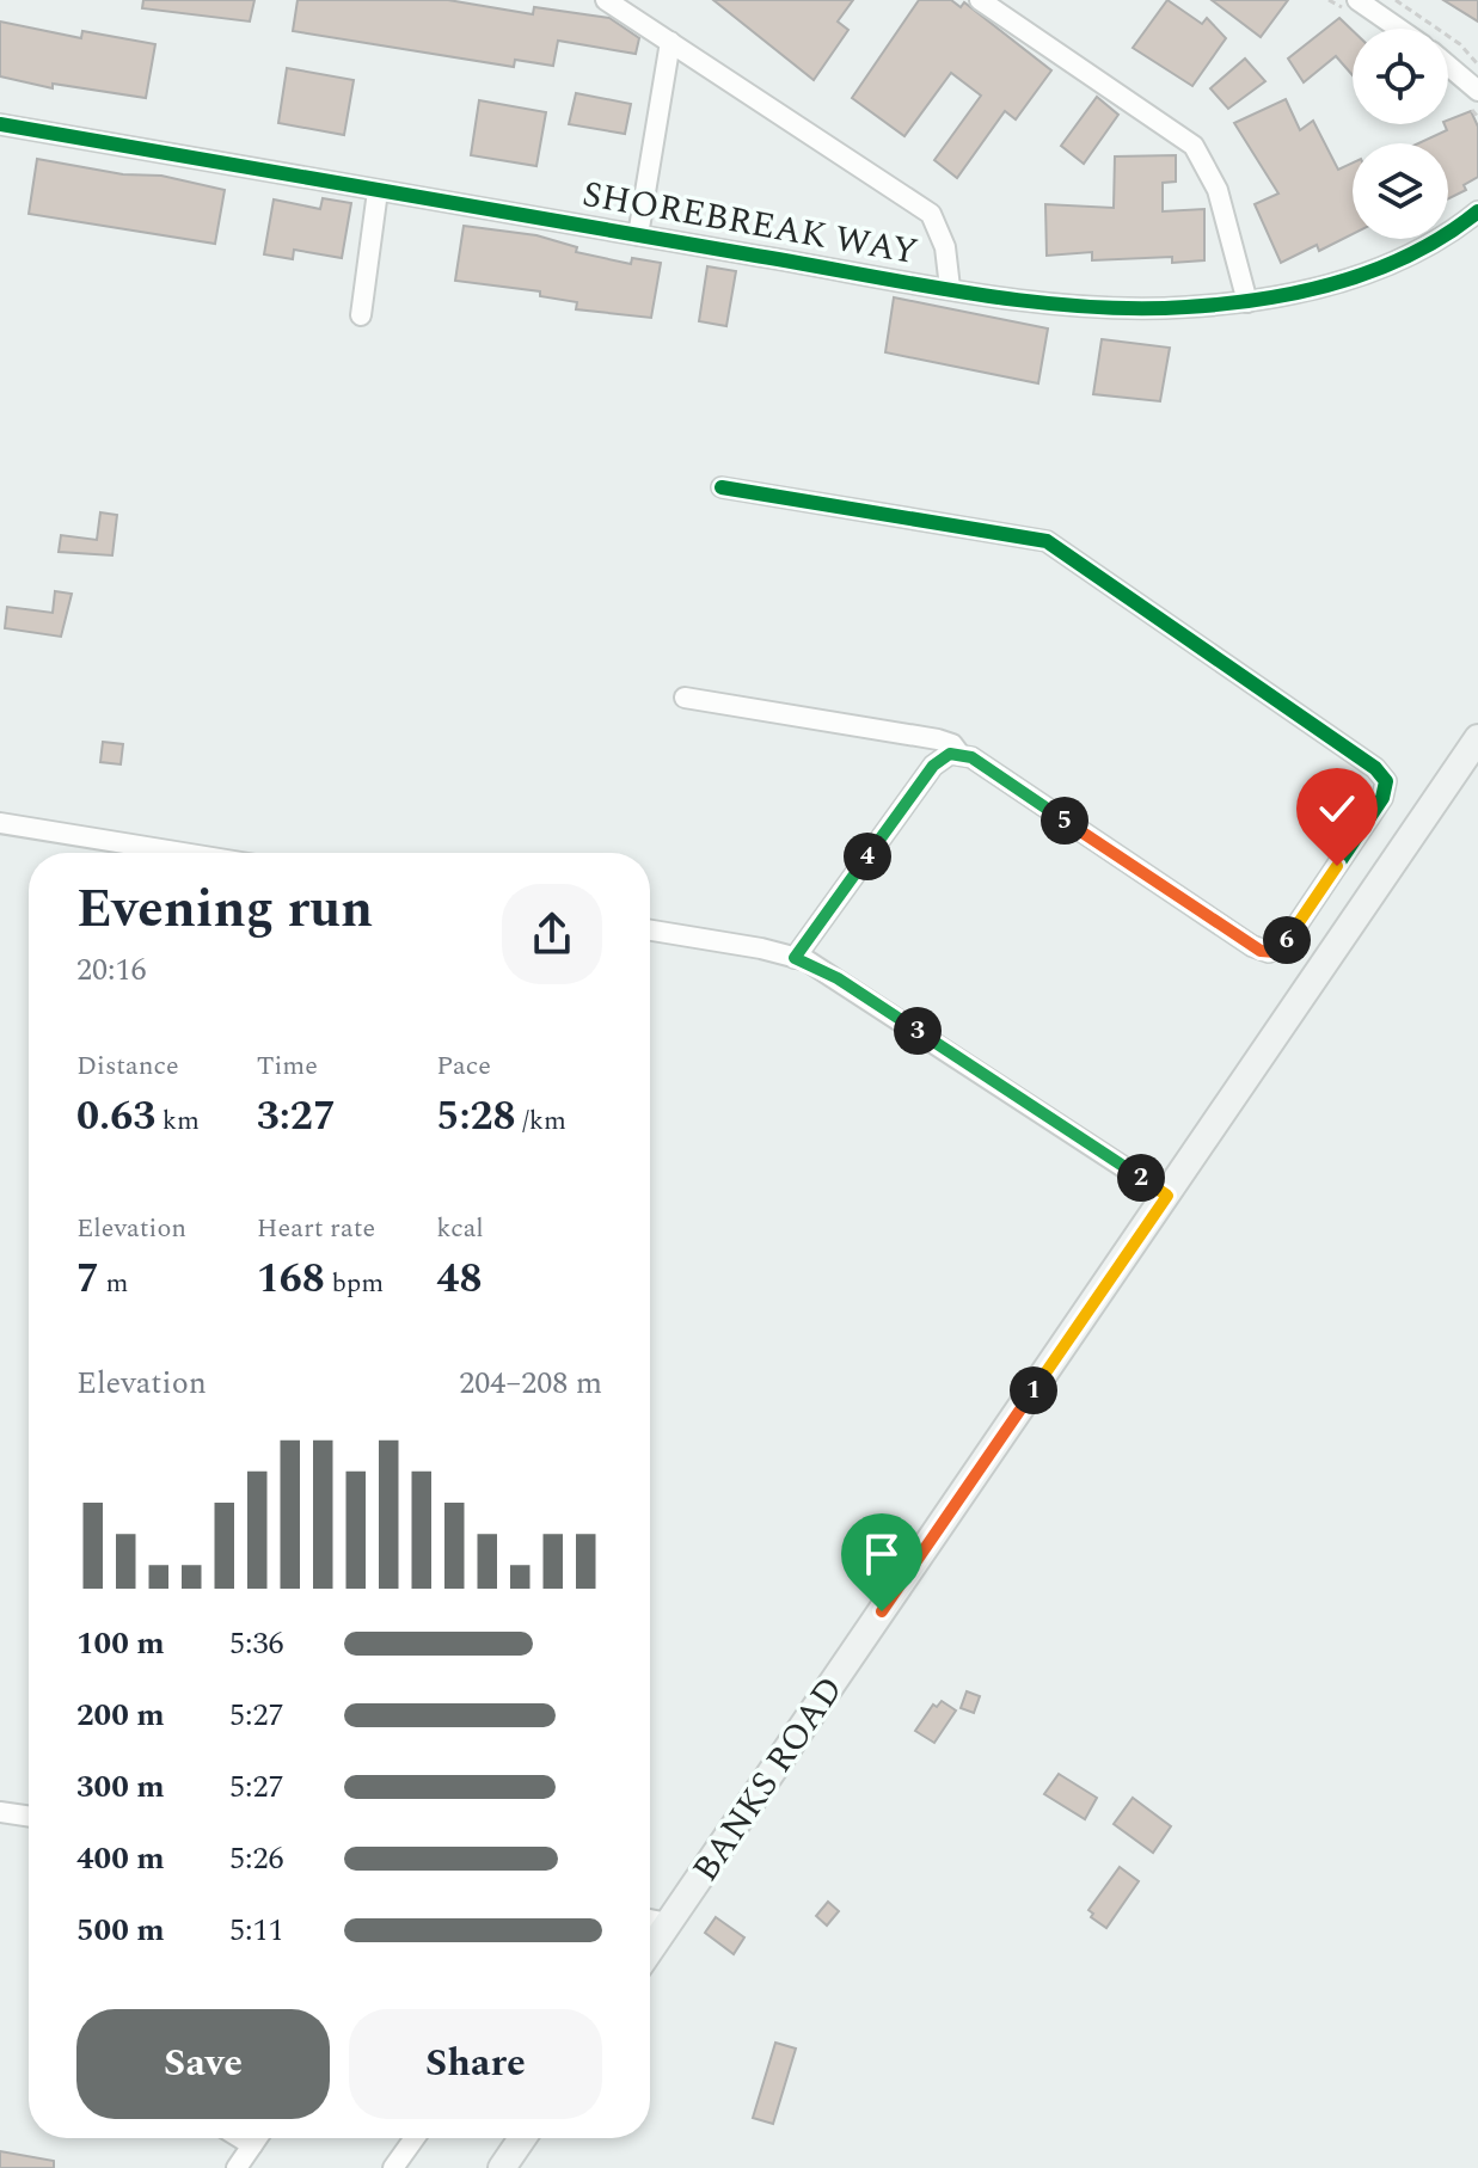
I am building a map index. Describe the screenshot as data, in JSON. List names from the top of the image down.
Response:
{
  "streets": {
    "street": ["SHOREBREAK WAY", "BANKS ROAD"]
  },
  "page": {
    "pins": [
      "5",
      "4",
      "6",
      "3",
      "2",
      "1"
    ],
    "heading": ["Evening run", "20:16"],
    "stats": [
      ["Distance", "0.63 km"],
      ["Time", "3:27"],
      ["Pace", "5:28 /km"],
      ["Elevation", "7 m"],
      ["Heart rate", "168 bpm"],
      ["kcal", "48"]
    ],
    "chart": ["Elevation", "204–208 m"],
    "list": [
      {
        "name": "100 m",
        "note": "5:36"
      },
      {
        "name": "200 m",
        "note": "5:27"
      },
      {
        "name": "300 m",
        "note": "5:27"
      },
      {
        "name": "400 m",
        "note": "5:26"
      },
      {
        "name": "500 m",
        "note": "5:11"
      }
    ],
    "buttons": ["Save", "Share"]
  }
}
